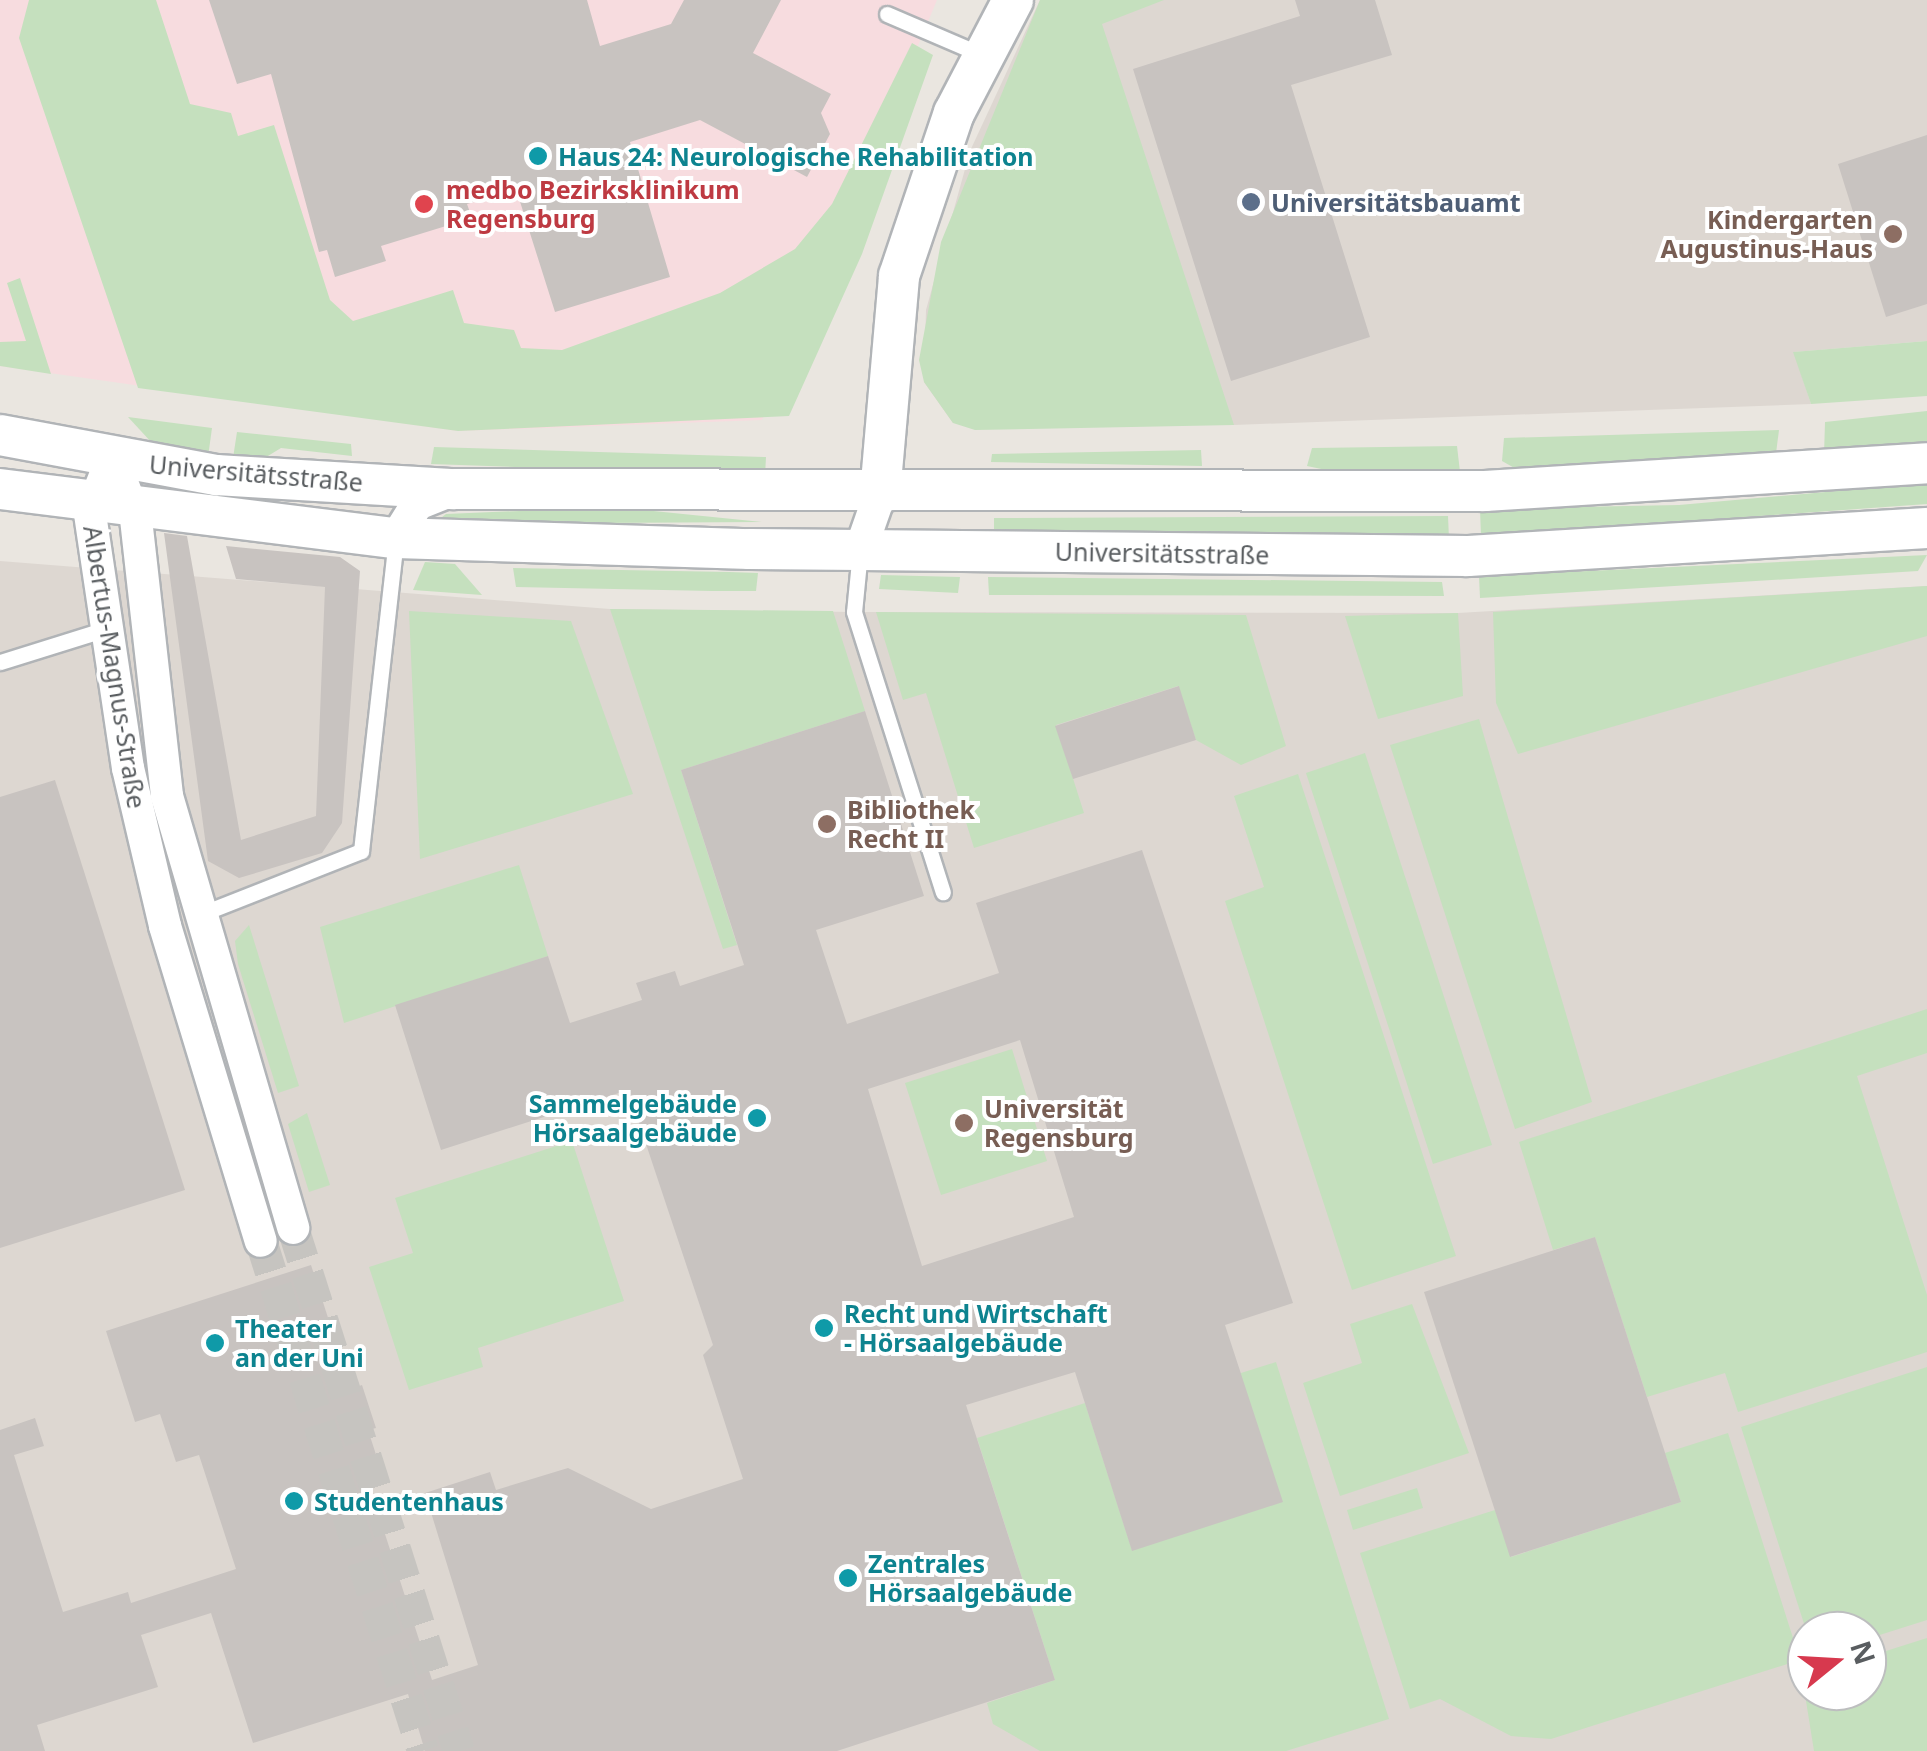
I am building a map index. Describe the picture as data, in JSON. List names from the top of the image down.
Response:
{
  "streets": {
    "street": ["Universitätsstraße", "Albertus-Magnus-Straße"]
  },
  "crossings": [
    ["Universitätsstraße", "Albertus-Magnus-Straße"]
  ],
  "places": [
    "Haus 24: Neurologische Rehabilitation",
    "Universitätsbauamt",
    "medbo Bezirksklinikum Regensburg",
    "Kindergarten Augustinus-Haus",
    "Bibliothek Recht II",
    "Sammelgebäude Hörsaalgebäude",
    "Universität Regensburg",
    "Recht und Wirtschaft - Hörsaalgebäude",
    "Theater an der Uni",
    "Studentenhaus",
    "Zentrales Hörsaalgebäude"
  ],
  "north": "right"
}
